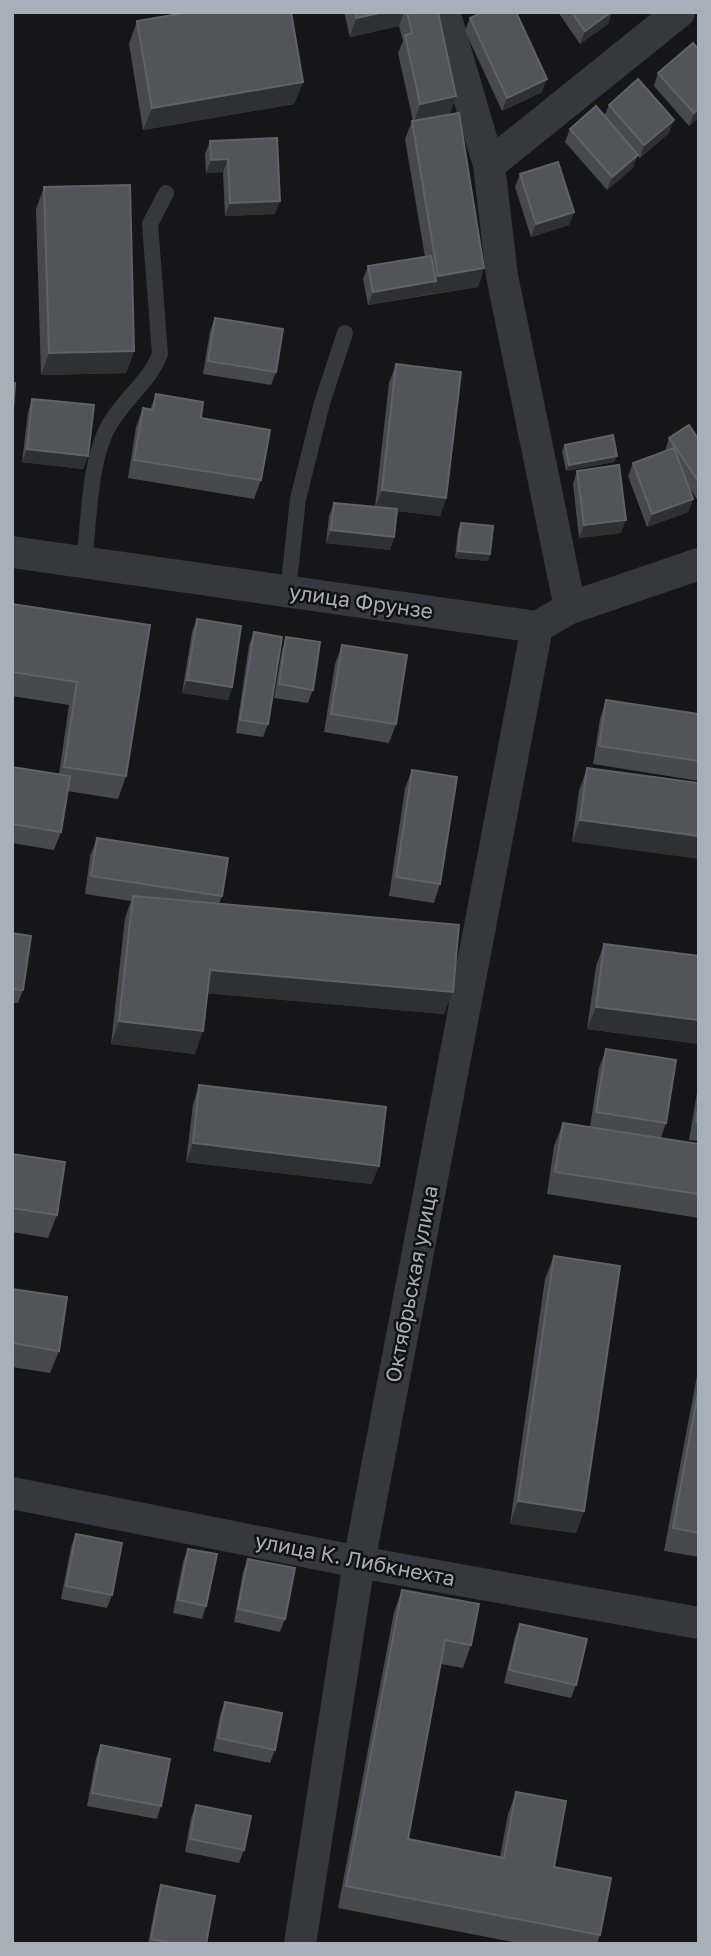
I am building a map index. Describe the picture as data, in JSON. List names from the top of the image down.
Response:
{
  "streets": {
    "street": ["улица Фрунзе", "Октябрьская улица", "улица К. Либкнехта"]
  },
  "crossings": [
    ["улица Фрунзе", "Октябрьская улица"],
    ["Октябрьская улица", "улица К. Либкнехта"]
  ]
}
